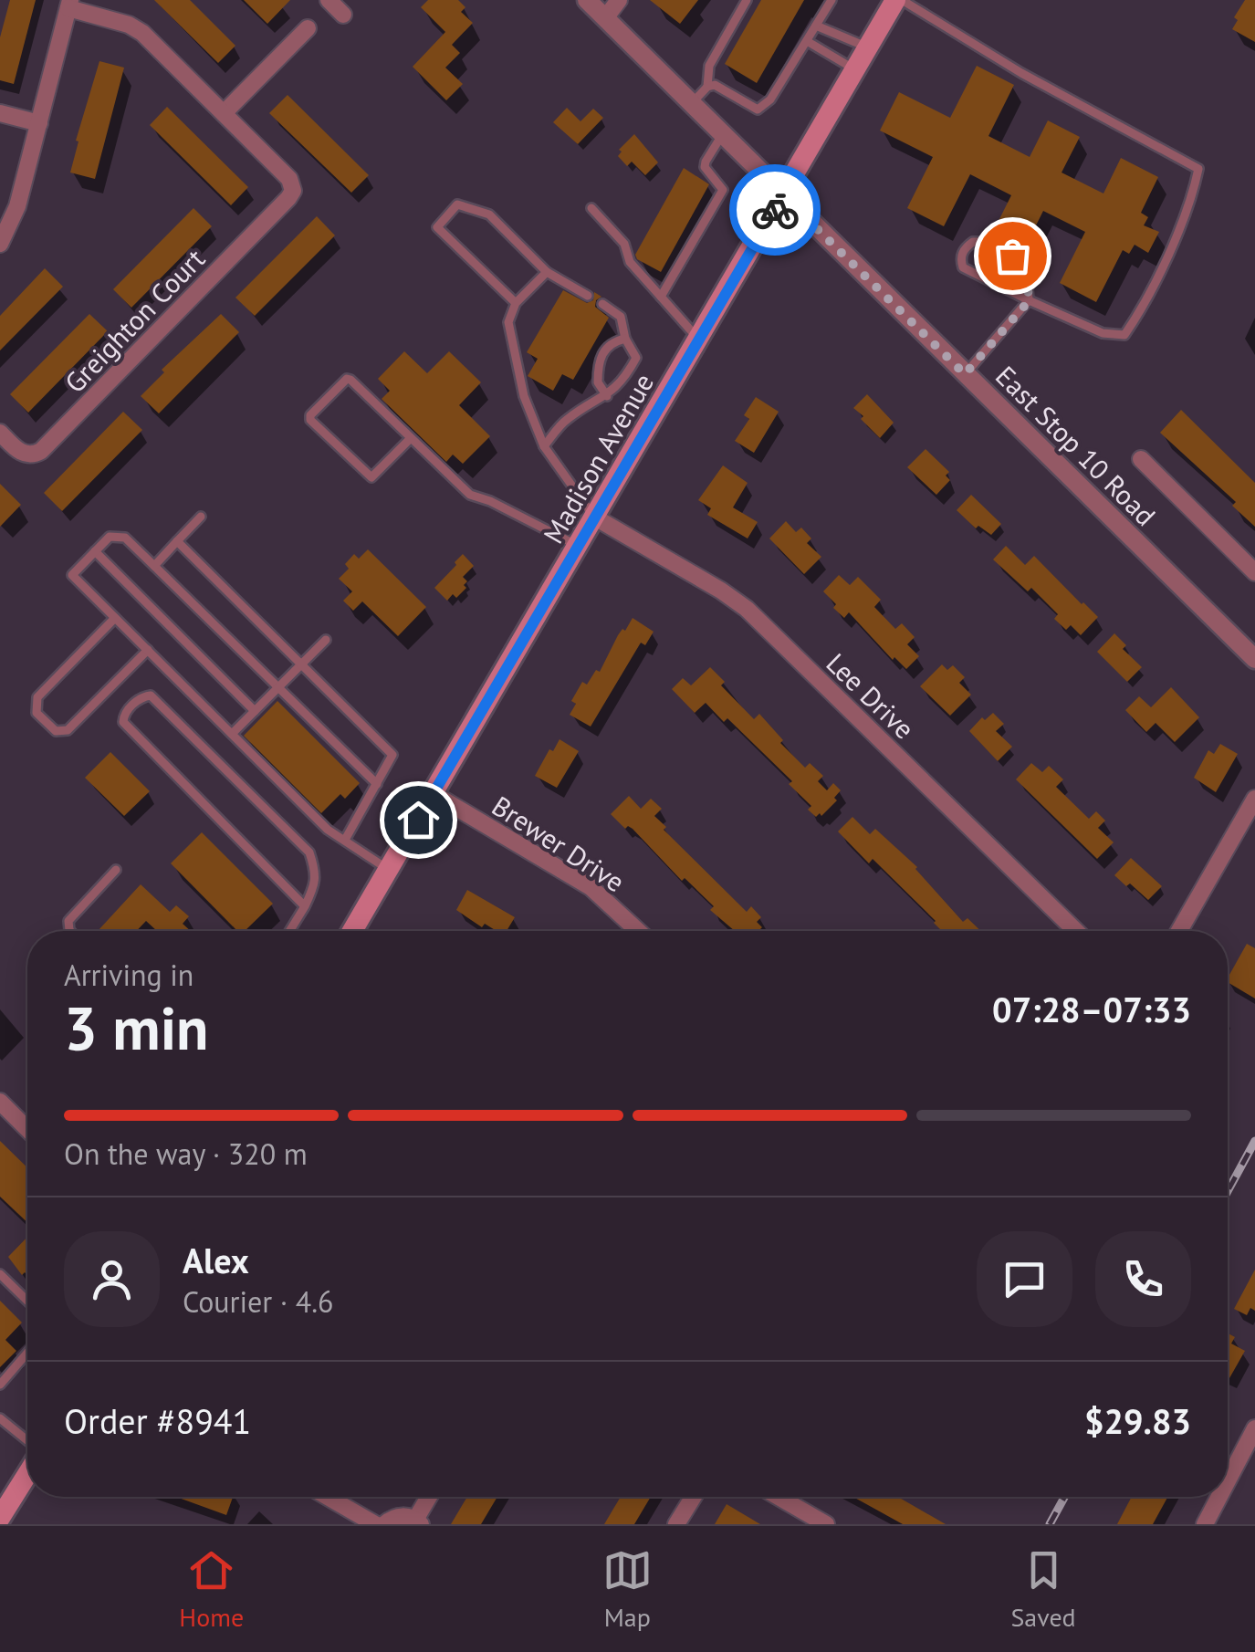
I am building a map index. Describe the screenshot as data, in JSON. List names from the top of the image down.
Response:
{
  "streets": {
    "main road": ["Madison Avenue"],
    "street": [
      "Greighton Court",
      "East Stop 10 Road",
      "Lee Drive",
      "Brewer Drive"
    ]
  },
  "crossings": [
    ["East Stop 10 Road", "Madison Avenue"],
    ["Madison Avenue", "Lee Drive"],
    ["Madison Avenue", "Brewer Drive"]
  ],
  "page": {
    "heading": ["3 min", "Arriving in", "07:28–07:33"],
    "panel": [
      "Alex",
      "Courier · 4.6",
      "Order #8941",
      "$29.83"
    ],
    "bar": "On the way · 320 m",
    "tabs": ["Home", "Map", "Saved"]
  }
}
